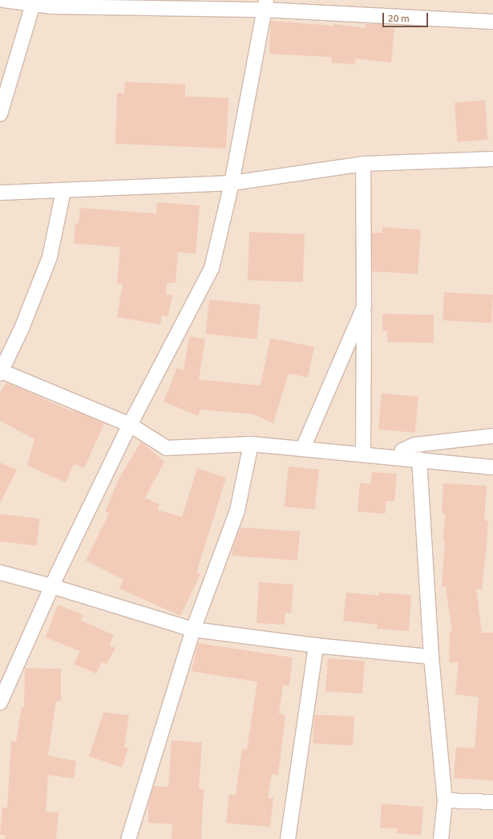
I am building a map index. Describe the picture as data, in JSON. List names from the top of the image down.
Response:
{
  "scale_bar": "20 m"
}
